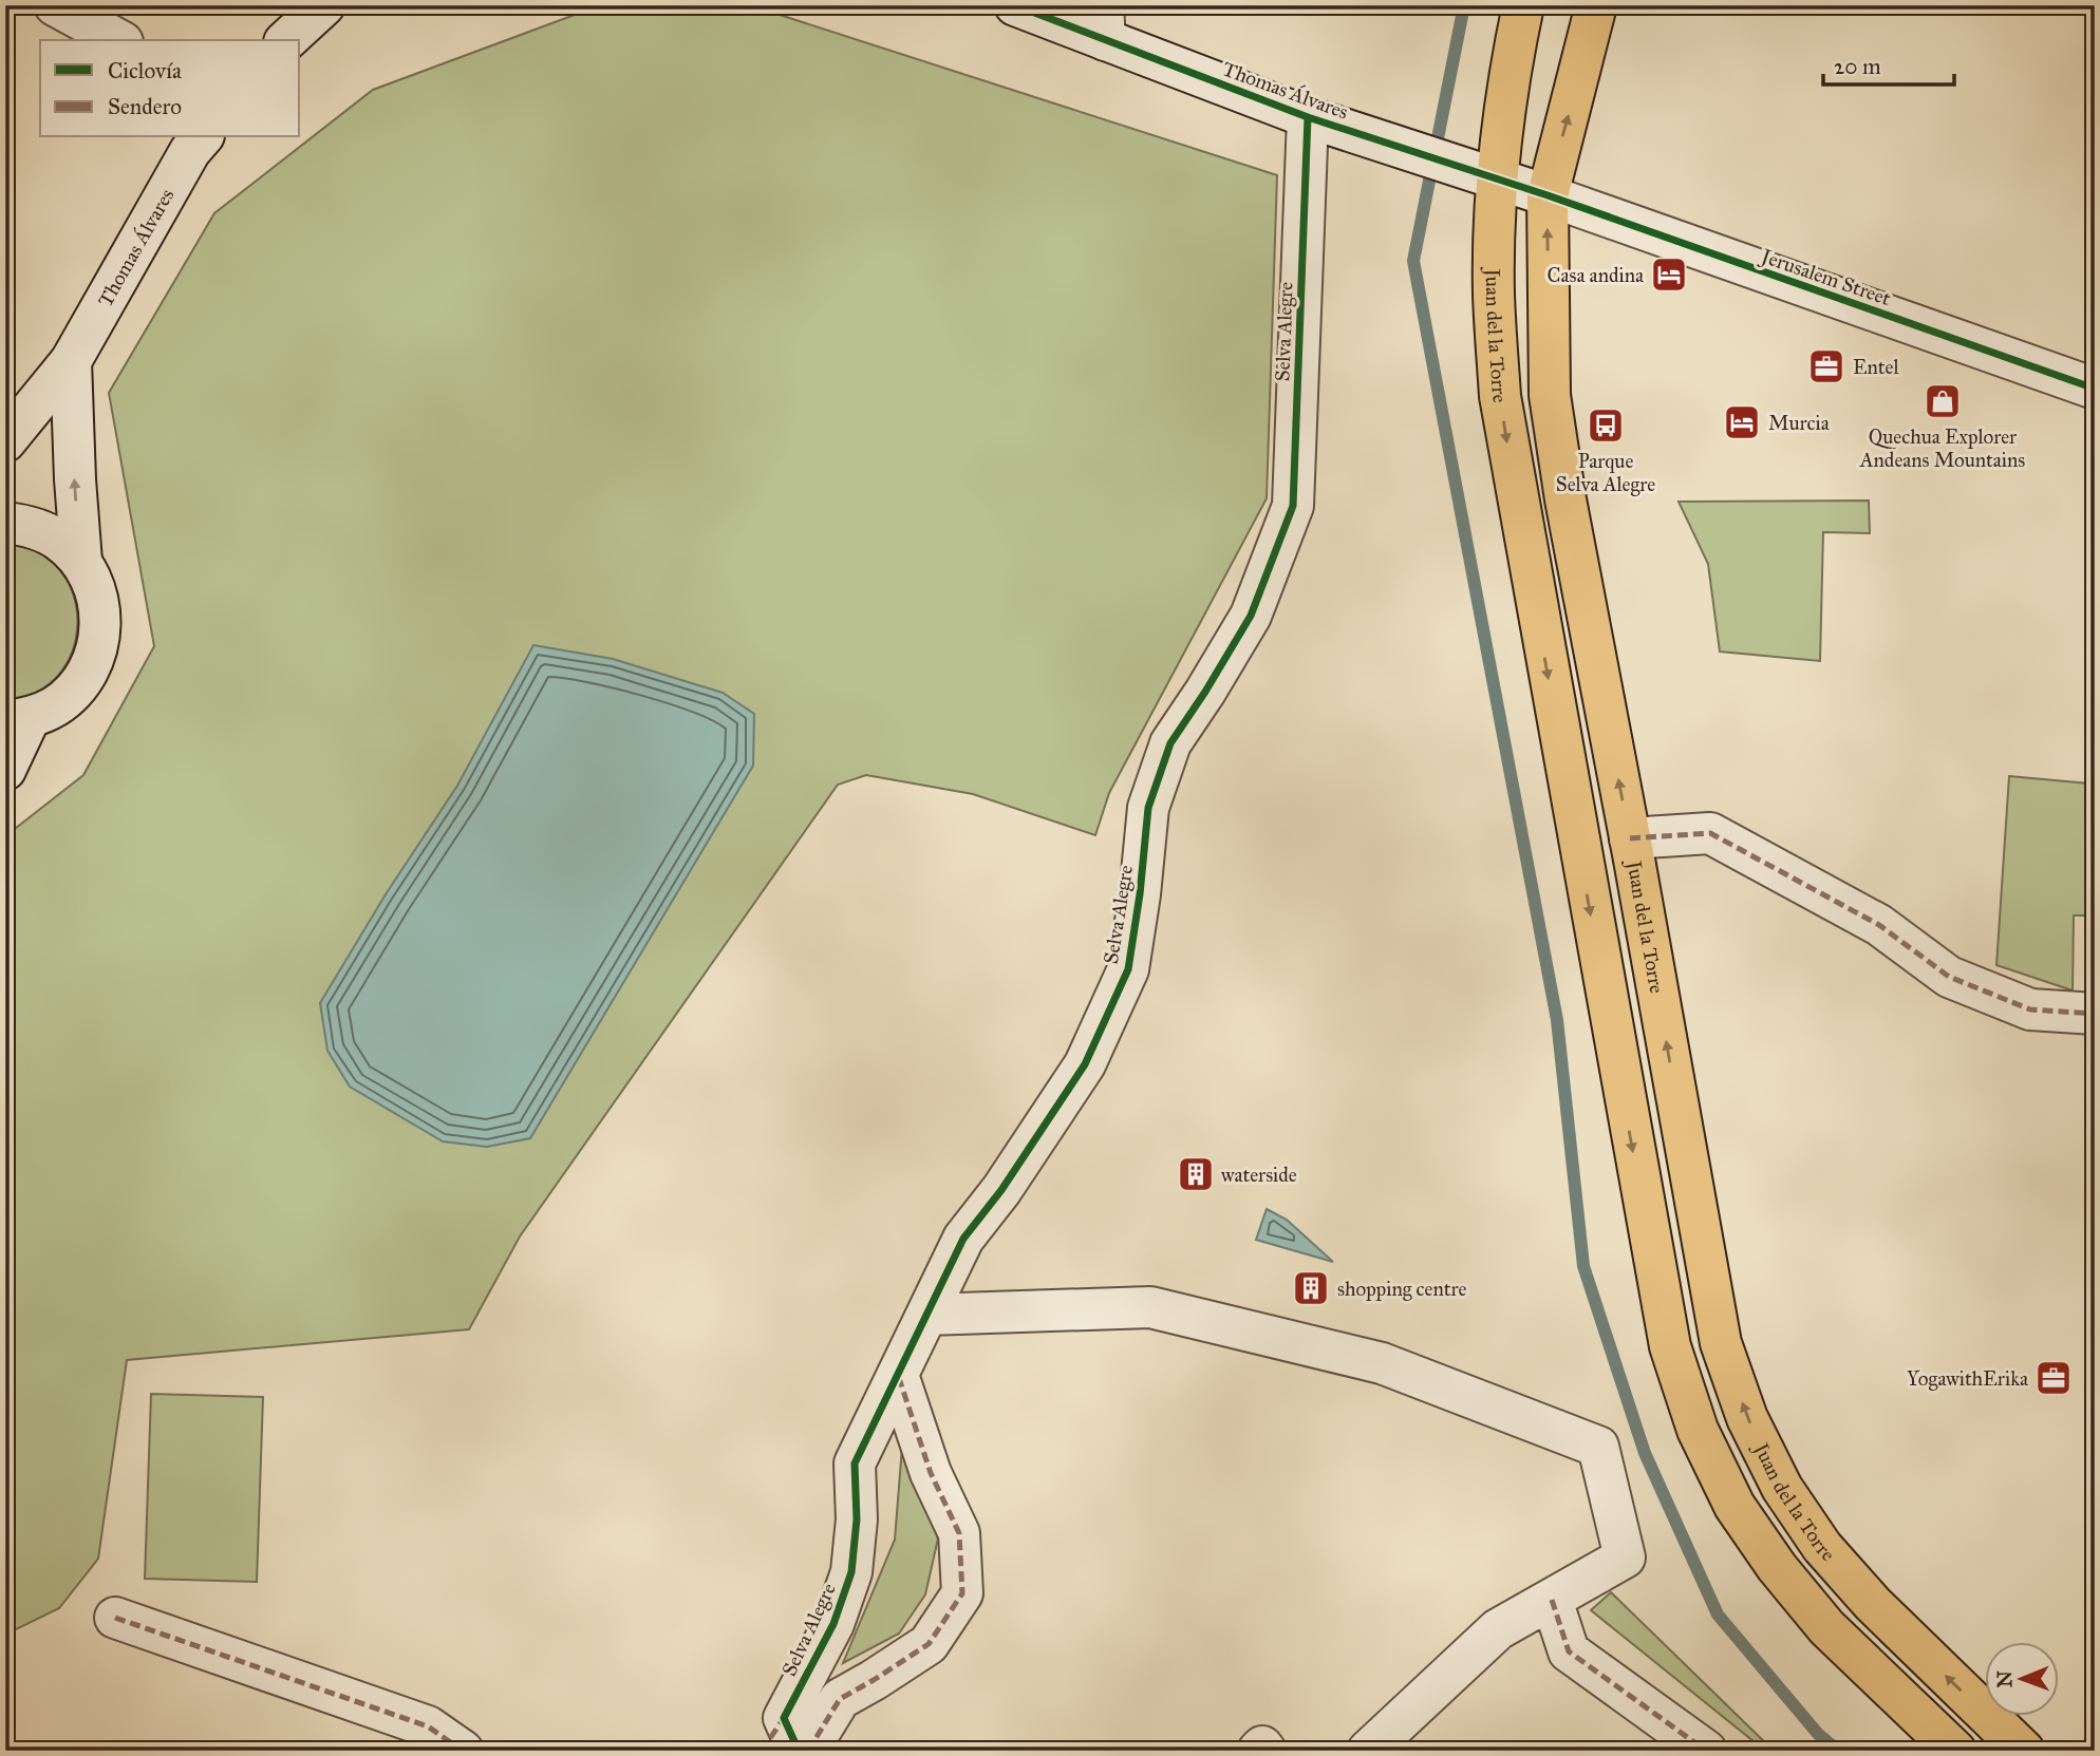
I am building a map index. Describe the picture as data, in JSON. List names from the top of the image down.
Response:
{
  "streets": {
    "main road": ["Juan del la Torre"],
    "street": ["Thomas Álvares", "Jerusalem Street", "Selva Alegre"]
  },
  "crossings": [
    ["Thomas Álvares", "Jerusalem Street"],
    ["Thomas Álvares", "Selva Alegre"],
    ["Thomas Álvares", "Juan del la Torre"],
    ["Jerusalem Street", "Juan del la Torre"]
  ],
  "places": {
    "hotel": ["Casa andina", "Murcia"],
    "office": ["Entel", "YogawithErika"],
    "shop": ["Quechua Explorer Andeans Mountains"],
    "bus stop": ["Parque Selva Alegre"],
    "building": ["waterside", "shopping centre"]
  },
  "legend": ["Ciclovía", "Sendero"],
  "scale_bar": "20 m",
  "north": "left"
}
